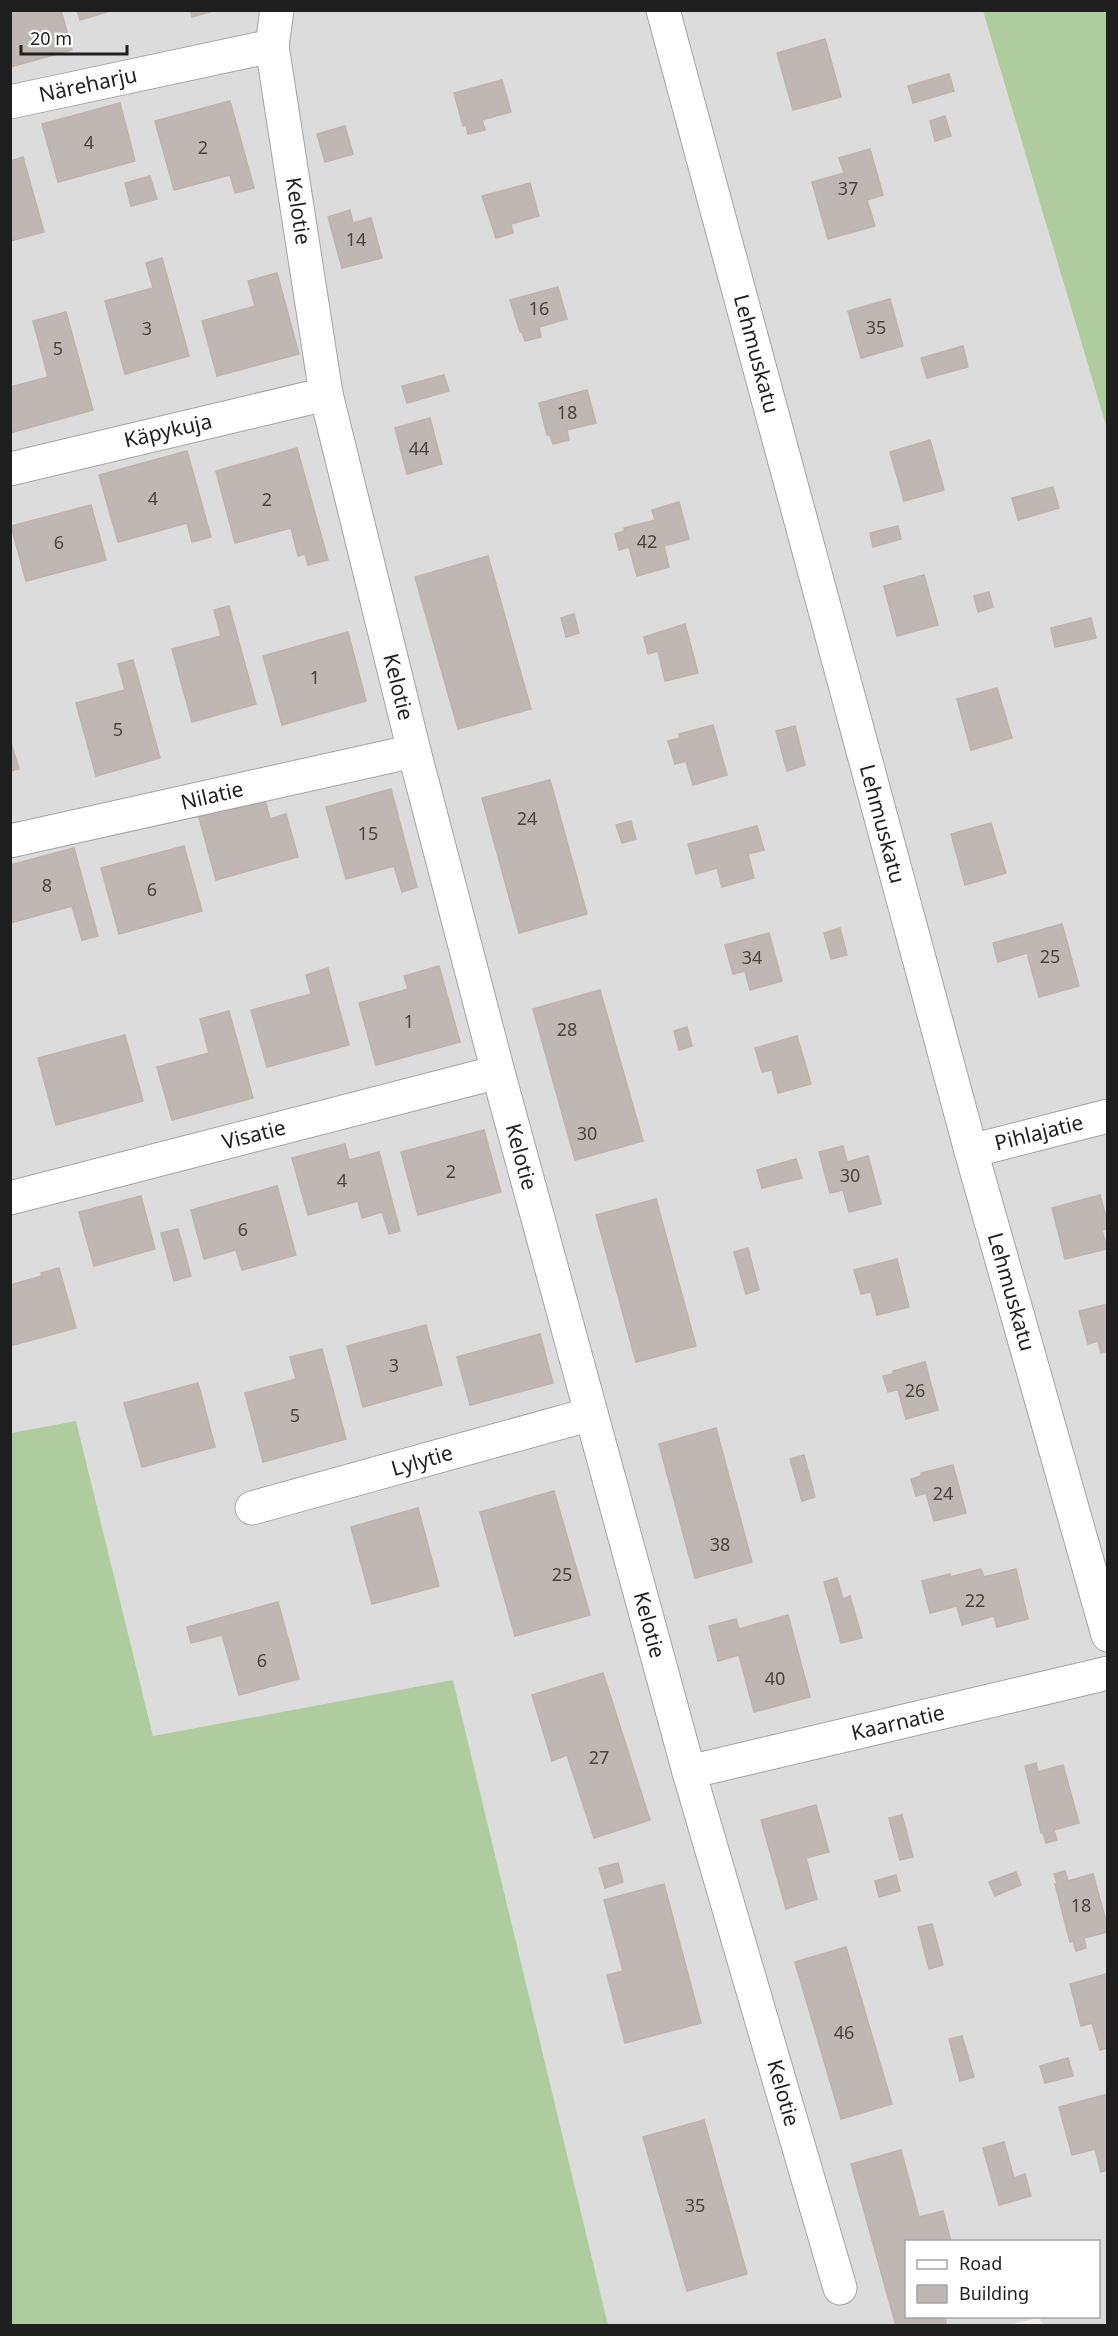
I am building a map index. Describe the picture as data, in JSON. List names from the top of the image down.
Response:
{
  "streets": {
    "street": [
      "Näreharju",
      "Kelotie",
      "Lehmuskatu",
      "Käpykuja",
      "Nilatie",
      "Pihlajatie",
      "Visatie",
      "Lylytie",
      "Kaarnatie"
    ]
  },
  "crossings": [
    ["Näreharju", "Kelotie"],
    ["Kelotie", "Käpykuja"],
    ["Kelotie", "Nilatie"],
    ["Kelotie", "Visatie"],
    ["Kelotie", "Lylytie"],
    ["Kelotie", "Kaarnatie"],
    ["Lehmuskatu", "Pihlajatie"]
  ],
  "house_numbers": [
    "4",
    "2",
    "37",
    "14",
    "16",
    "35",
    "3",
    "5",
    "18",
    "44",
    "4",
    "2",
    "42",
    "6",
    "1",
    "5",
    "24",
    "15",
    "8",
    "6",
    "25",
    "34",
    "1",
    "28",
    "30",
    "2",
    "30",
    "4",
    "6",
    "3",
    "26",
    "5",
    "24",
    "38",
    "25",
    "22",
    "6",
    "40",
    "27",
    "18",
    "46",
    "35"
  ],
  "legend": ["Road", "Building"],
  "scale_bar": "20 m"
}
